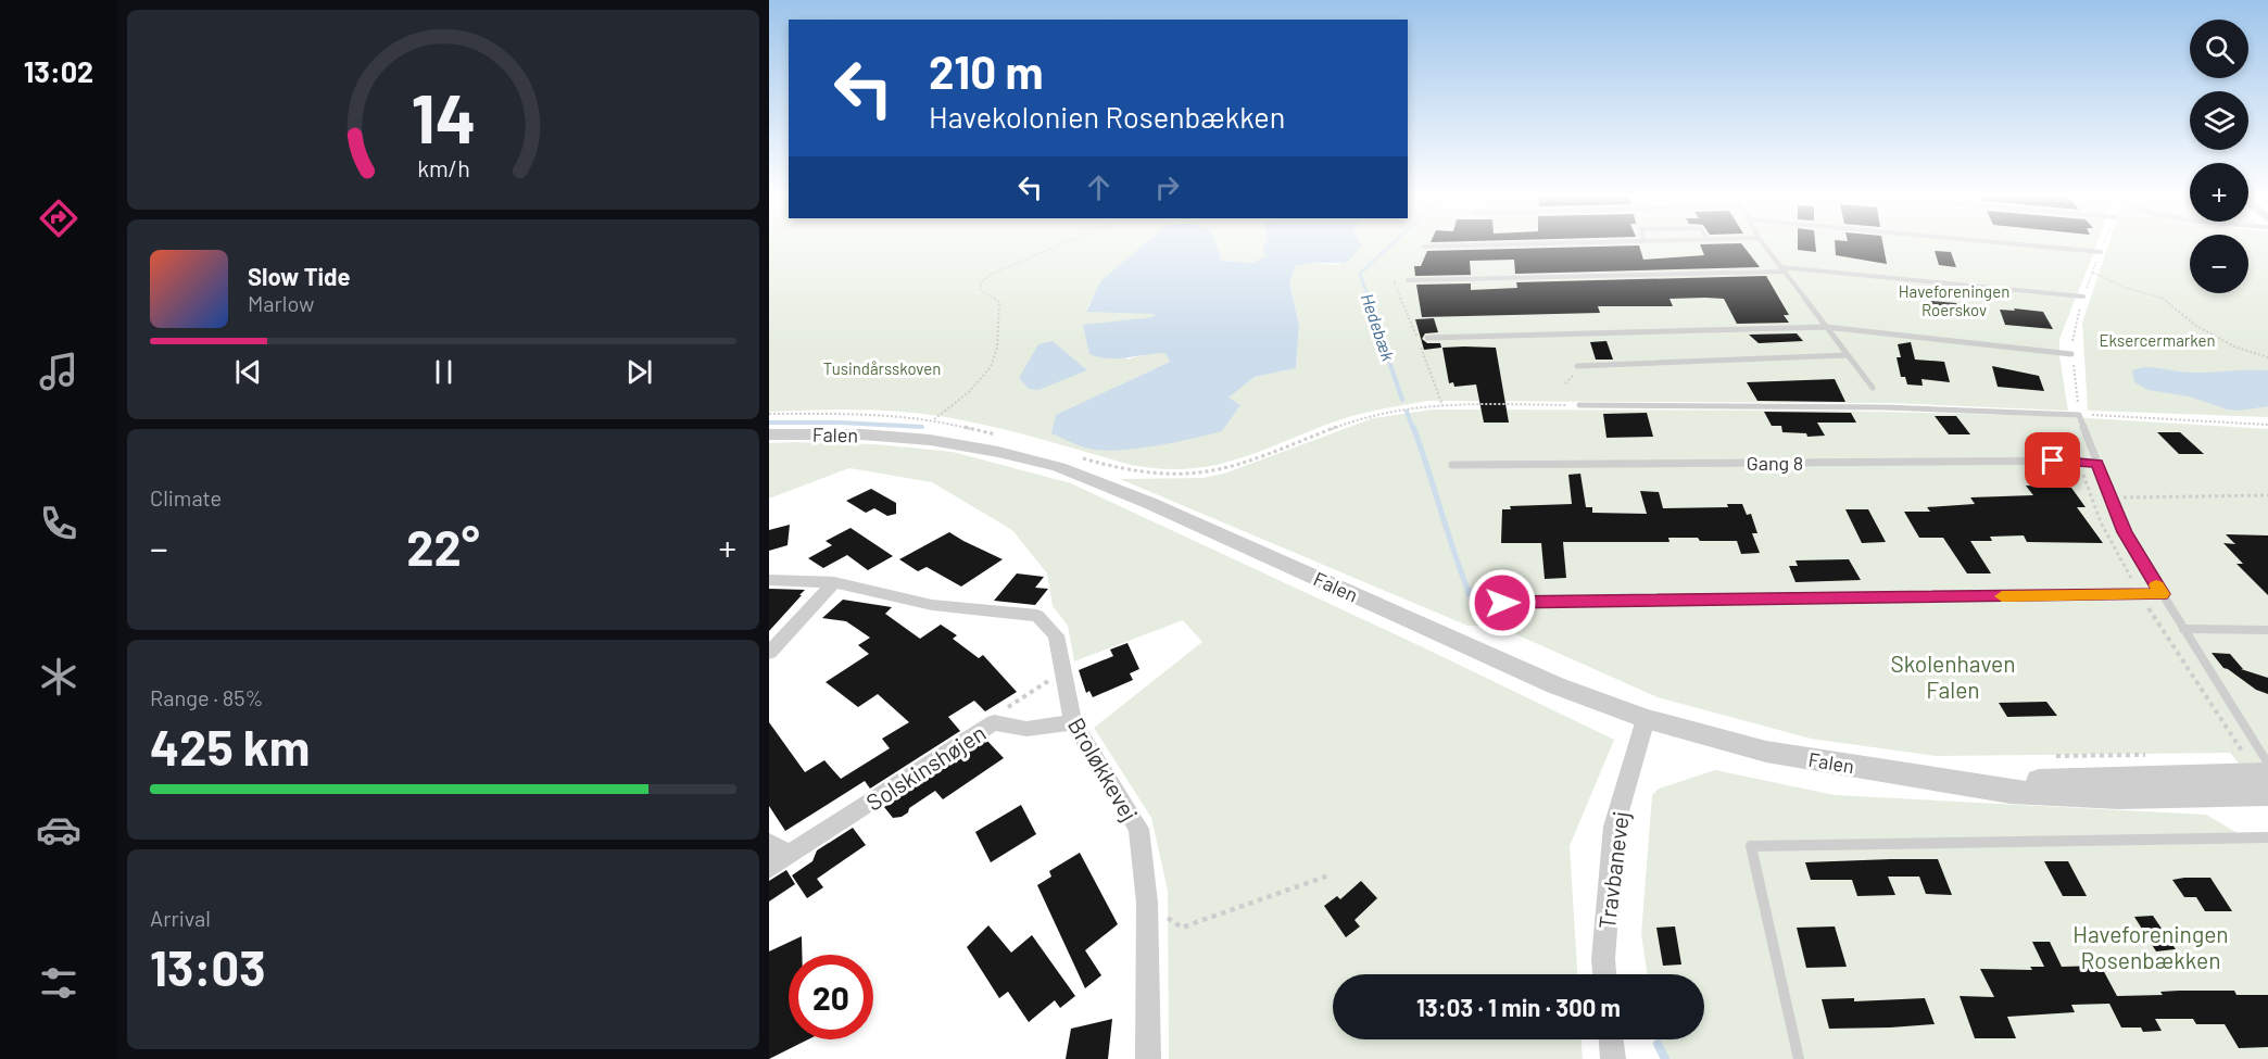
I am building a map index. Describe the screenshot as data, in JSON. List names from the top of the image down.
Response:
{
  "streets": {
    "street": [
      "Falen",
      "Solskinshøjen",
      "Broløkkevej",
      "Travbanevej"
    ],
    "lane": ["Gang 8"]
  },
  "crossings": [
    ["Falen", "Travbanevej"],
    ["Solskinshøjen", "Broløkkevej"]
  ],
  "water": ["Hedebæk"],
  "parks": [
    "Haveforeningen Roerskov",
    "Eksercermarken",
    "Tusindårsskoven",
    "Skolenhaven Falen",
    "Haveforeningen Rosenbækken"
  ],
  "page": {
    "tabs": "13:02",
    "map_buttons": ["+", "−"],
    "turn": ["210 m", "Havekolonien Rosenbækken"],
    "song": ["Slow Tide", "Marlow"],
    "tile": [
      "Climate",
      ["Range · 85%", "425 km"],
      ["Arrival", "13:03"]
    ],
    "heat": ["−", "22°", "+"],
    "limit": "20",
    "trip": "13:03 · 1 min · 300 m",
    "gauge": ["14", "km/h"]
  }
}
